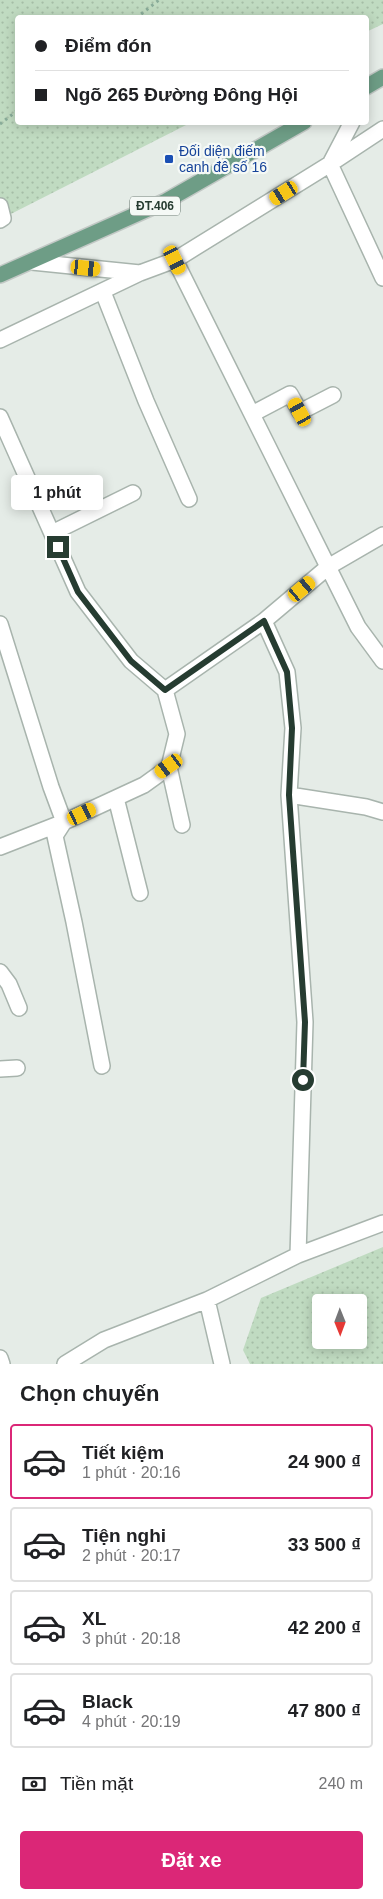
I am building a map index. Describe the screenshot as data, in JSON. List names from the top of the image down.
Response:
{
  "streets": {
    "main road": ["ĐT.406"]
  },
  "places": {
    "transit": ["Đối diện điếm canh đê số 16"]
  },
  "north": "bottom",
  "page": {
    "banner": ["Điểm đón", "Ngõ 265 Đường Đông Hội"],
    "bubble": "1 phút",
    "heading": "Chọn chuyến",
    "list": [
      {
        "name": "Tiết kiệm",
        "note": "1 phút · 20:16",
        "value": "24 900 ₫"
      },
      {
        "name": "Tiện nghi",
        "note": "2 phút · 20:17",
        "value": "33 500 ₫"
      },
      {
        "name": "XL",
        "note": "3 phút · 20:18",
        "value": "42 200 ₫"
      },
      {
        "name": "Black",
        "note": "4 phút · 20:19",
        "value": "47 800 ₫"
      }
    ],
    "pay": ["Tiền mặt", "240 m"],
    "buttons": "Đặt xe"
  }
}
